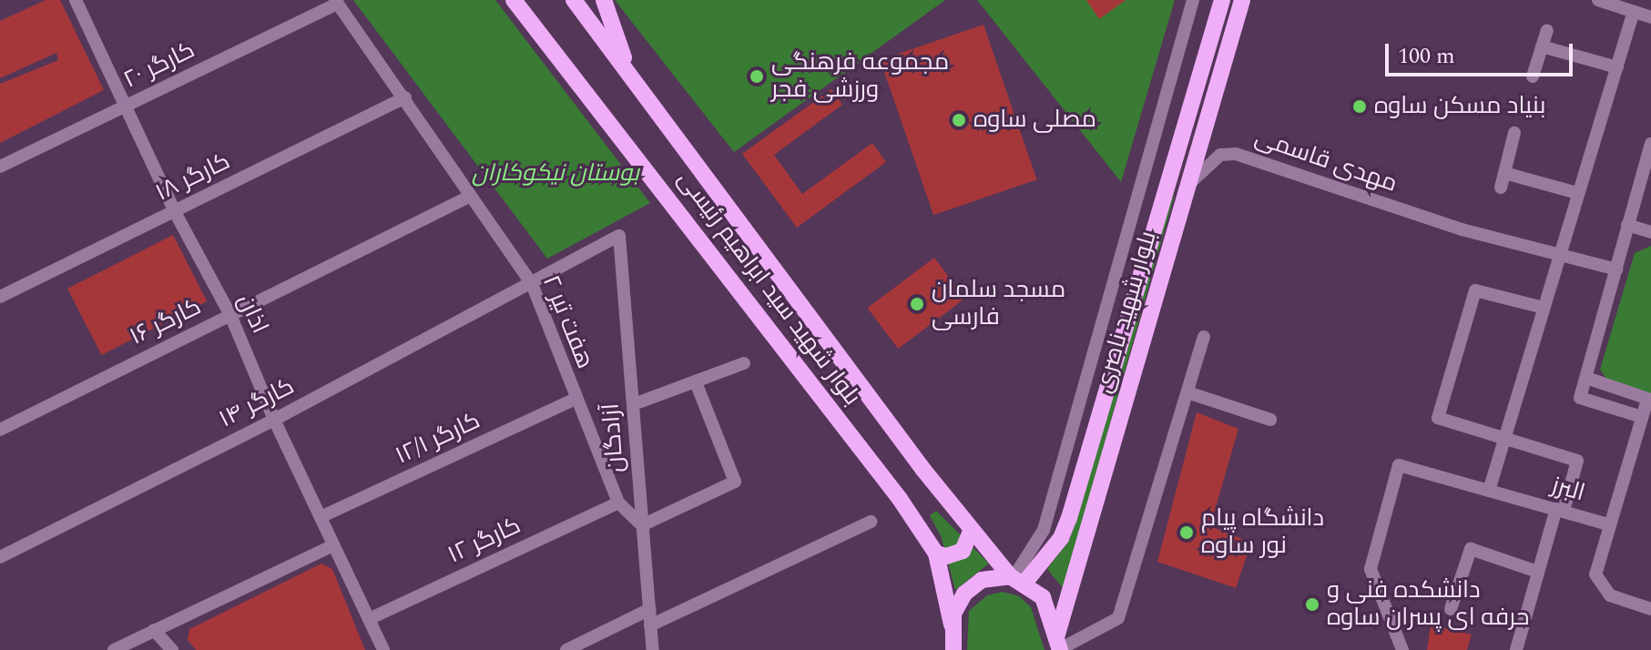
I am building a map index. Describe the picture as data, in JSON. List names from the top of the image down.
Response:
{
  "streets": {
    "main road": ["بلوار شهید سید ابراهیم رئیسی", "بلوار شهید ناصری"],
    "street": [
      "کارگر ۲۰",
      "مهدی قاسمی",
      "کارگر ۱۸",
      "اذان",
      "کارگر ۱۶",
      "هفت تیر ۲",
      "کارگر ۱۴",
      "آزادگان",
      "کارگر ۱۲/۱",
      "البرز",
      "کارگر ۱۲"
    ]
  },
  "crossings": [
    ["کارگر ۲۰", "اذان"],
    ["کارگر ۲۰", "هفت تیر ۲"],
    ["مهدی قاسمی", "بلوار شهید ناصری"],
    ["کارگر ۱۸", "اذان"],
    ["کارگر ۱۸", "هفت تیر ۲"],
    ["بلوار شهید سید ابراهیم رئیسی", "بلوار شهید ناصری"],
    ["اذان", "کارگر ۱۶"],
    ["اذان", "کارگر ۱۴"],
    ["اذان", "کارگر ۱۲/۱"],
    ["اذان", "کارگر ۱۲"],
    ["کارگر ۱۶", "هفت تیر ۲"],
    ["هفت تیر ۲", "کارگر ۱۴"],
    ["هفت تیر ۲", "آزادگان"],
    ["هفت تیر ۲", "کارگر ۱۲/۱"],
    ["هفت تیر ۲", "کارگر ۱۲"],
    ["کارگر ۱۴", "آزادگان"]
  ],
  "parks": ["بوستان نیکوکاران"],
  "places": [
    "مجموعه فرهنگی ورزشی فجر",
    "بنیاد مسکن ساوه",
    "مصلی ساوه",
    "مسجد سلمان فارسی",
    "دانشگاه پیام نور ساوه",
    "دانشکده فنی و حرفه ای پسران ساوه"
  ],
  "scale_bar": "100 m"
}
